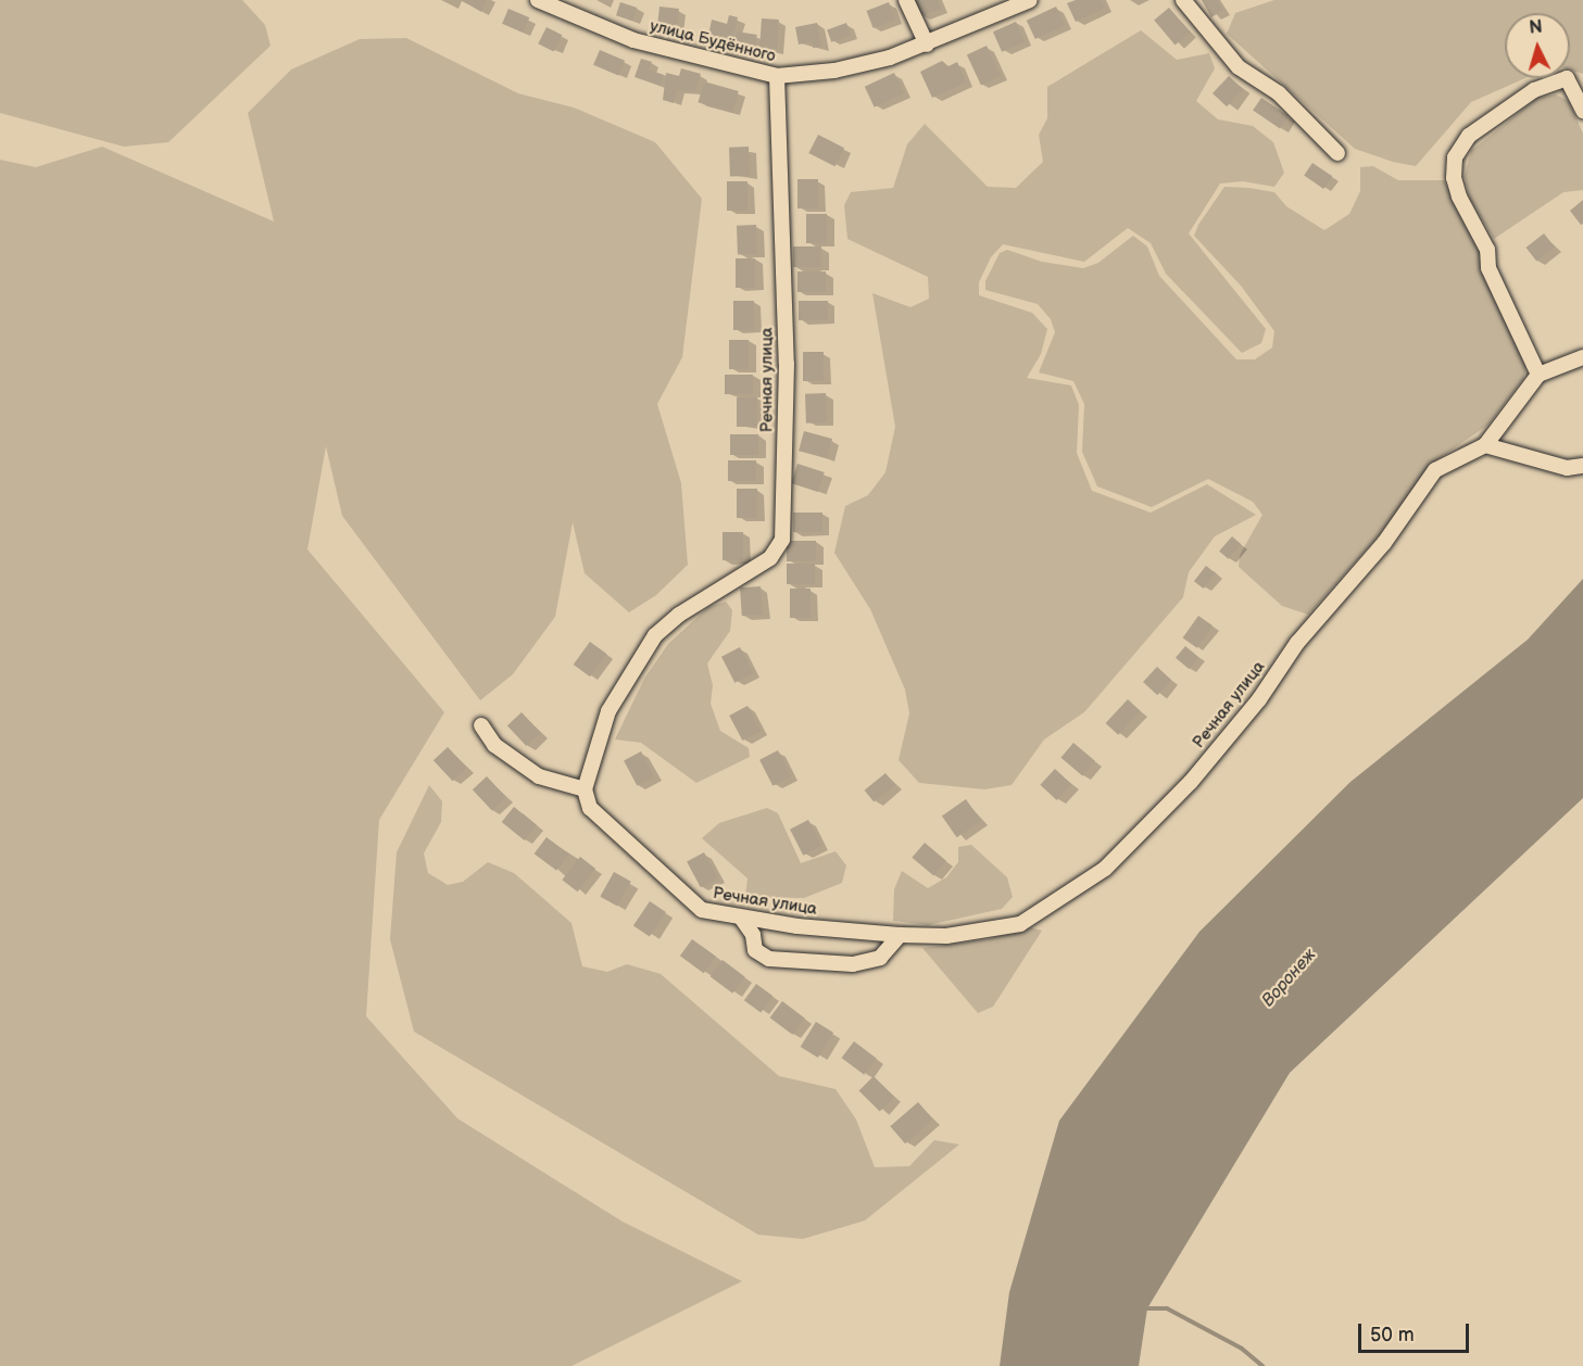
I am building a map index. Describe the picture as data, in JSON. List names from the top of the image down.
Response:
{
  "streets": {
    "street": ["улица Будённого", "Речная улица"]
  },
  "crossings": [
    ["улица Будённого", "Речная улица"]
  ],
  "water": ["Воронеж"],
  "scale_bar": "50 m",
  "north": "top"
}
